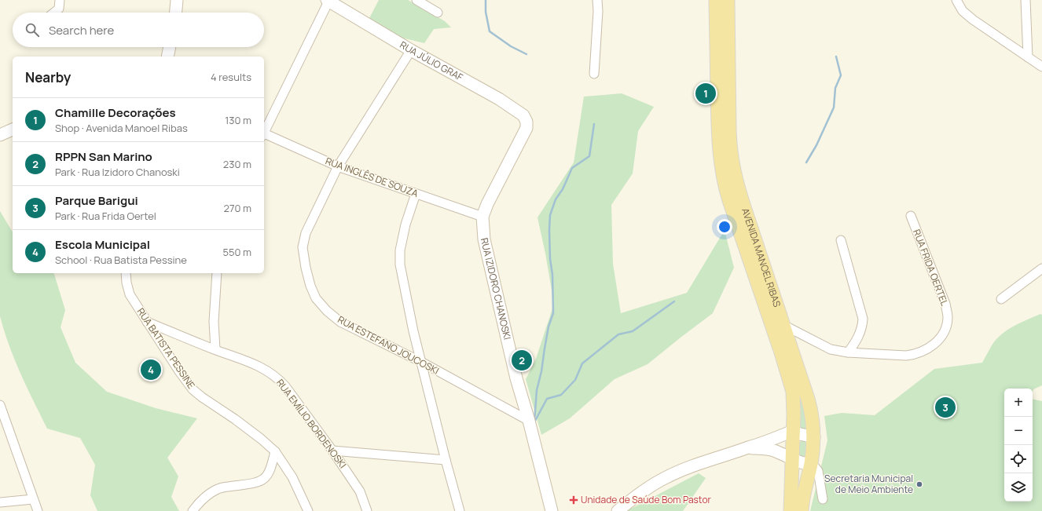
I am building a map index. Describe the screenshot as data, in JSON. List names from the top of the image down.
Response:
{
  "streets": {
    "main road": ["AVENIDA MANOEL RIBAS"],
    "street": [
      "RUA JÚLIO GRAF",
      "RUA INGLÊS DE SOUZA",
      "RUA FRIDA OERTEL",
      "RUA IZIDORO CHANOSKI",
      "RUA ESTEFANO JOUCOSKI",
      "RUA BATISTA PESSINE",
      "RUA EMÍLIO BORDENOSKI"
    ]
  },
  "crossings": [
    ["RUA JÚLIO GRAF", "RUA IZIDORO CHANOSKI"],
    ["RUA JÚLIO GRAF", "RUA ESTEFANO JOUCOSKI"],
    ["RUA INGLÊS DE SOUZA", "RUA IZIDORO CHANOSKI"],
    ["RUA INGLÊS DE SOUZA", "RUA ESTEFANO JOUCOSKI"],
    ["AVENIDA MANOEL RIBAS", "RUA FRIDA OERTEL"],
    ["RUA IZIDORO CHANOSKI", "RUA ESTEFANO JOUCOSKI"],
    ["RUA BATISTA PESSINE", "RUA EMÍLIO BORDENOSKI"]
  ],
  "places": {
    "other": ["Secretaria Municipal de Meio Ambiente"],
    "health": ["Unidade de Saúde Bom Pastor"]
  },
  "page": {
    "search": "Search here",
    "heading": ["Nearby", "4 results"],
    "pins": [
      "1",
      "2",
      "4",
      "3"
    ],
    "list": [
      {
        "mark": "1",
        "name": "Chamille Decorações",
        "note": "Shop · Avenida Manoel Ribas",
        "value": "130 m"
      },
      {
        "mark": "2",
        "name": "RPPN San Marino",
        "note": "Park · Rua Izidoro Chanoski",
        "value": "230 m"
      },
      {
        "mark": "3",
        "name": "Parque Barigui",
        "note": "Park · Rua Frida Oertel",
        "value": "270 m"
      },
      {
        "mark": "4",
        "name": "Escola Municipal",
        "note": "School · Rua Batista Pessine",
        "value": "550 m"
      }
    ],
    "map_buttons": ["+", "−"]
  }
}
